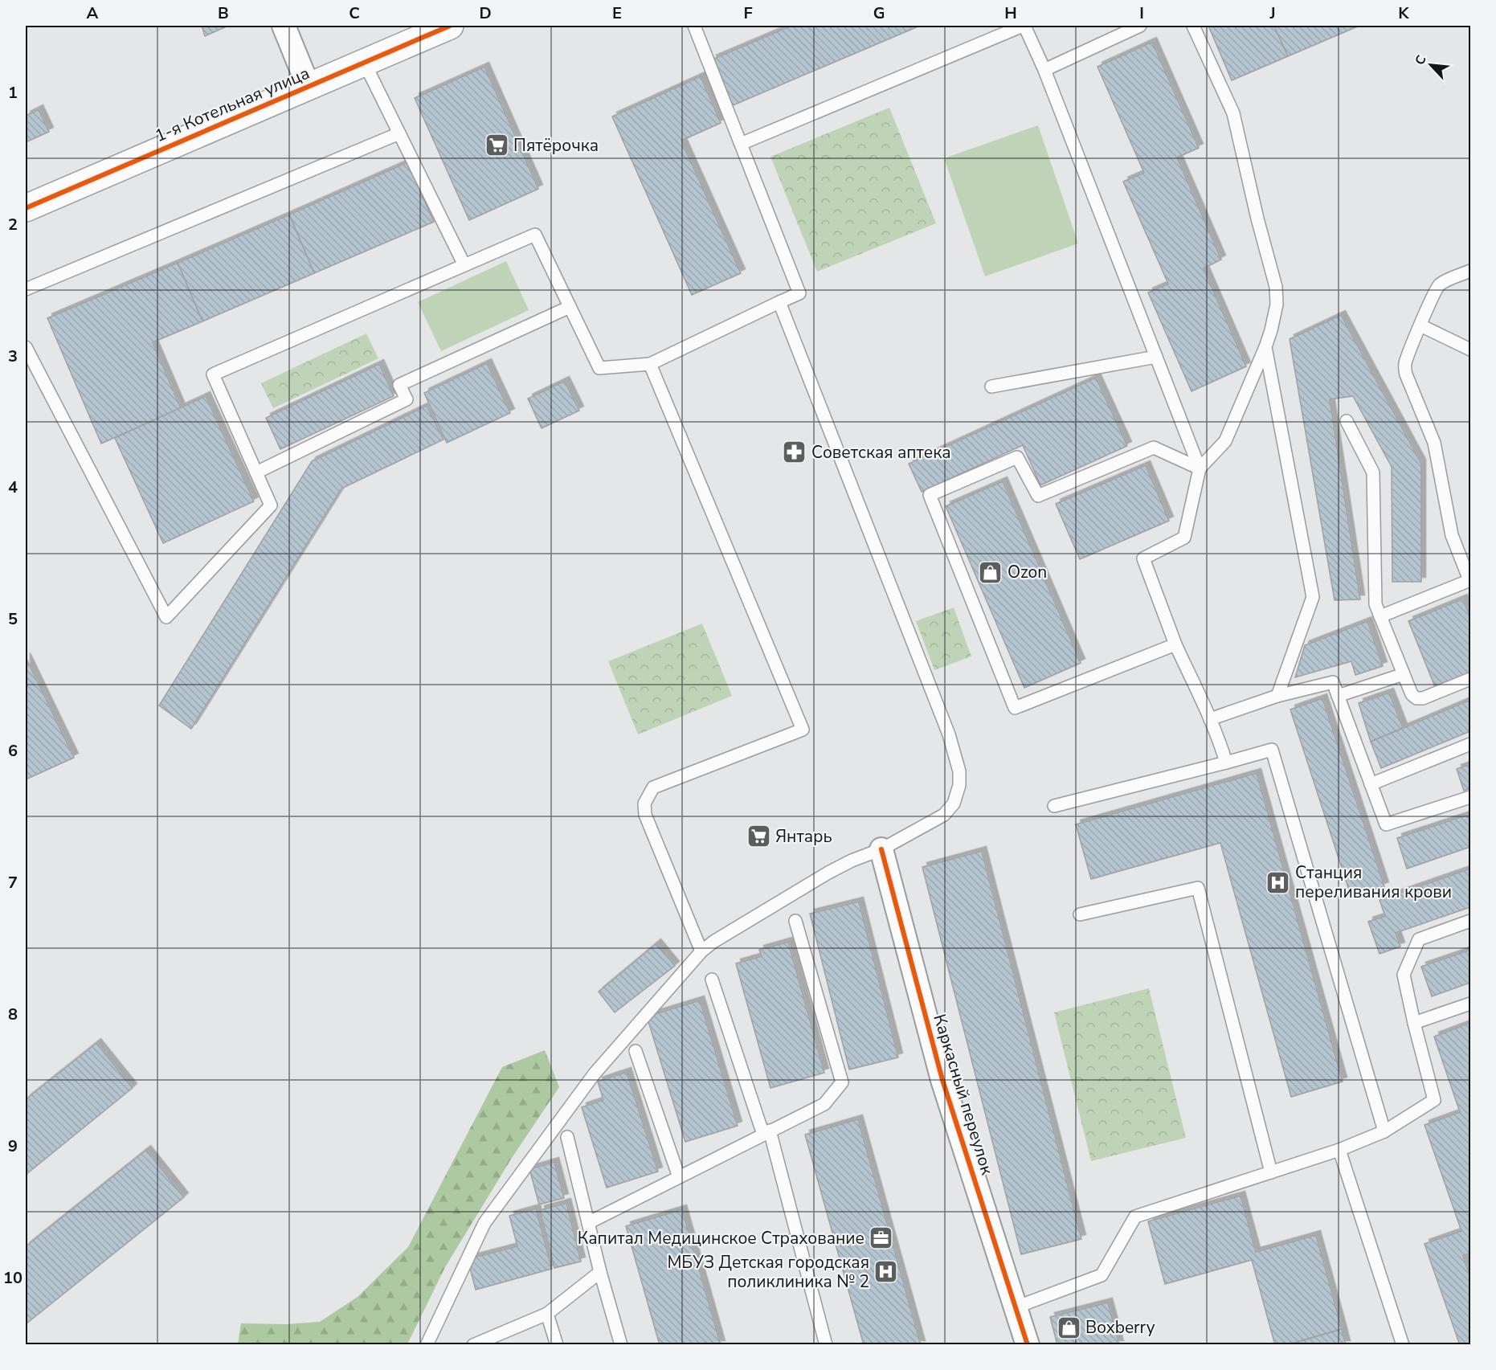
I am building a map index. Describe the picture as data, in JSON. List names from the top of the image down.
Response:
{
  "streets": {
    "street": ["1-я Котельная улица", "Каркасный переулок"]
  },
  "places": {
    "supermarket": ["Пятёрочка", "Янтарь"],
    "pharmacy": ["Советская аптека"],
    "shop": ["Ozon", "Boxberry"],
    "hospital": ["Станция переливания крови", "МБУЗ Детская городская поликлиника № 2"],
    "office": ["Капитал Медицинское Страхование"]
  },
  "north": "top left",
  "grid": {
    "columns": [
      "A",
      "B",
      "C",
      "D",
      "E",
      "F",
      "G",
      "H",
      "I",
      "J",
      "K"
    ],
    "rows": [
      "1",
      "2",
      "3",
      "4",
      "5",
      "6",
      "7",
      "8",
      "9",
      "10"
    ]
  }
}
